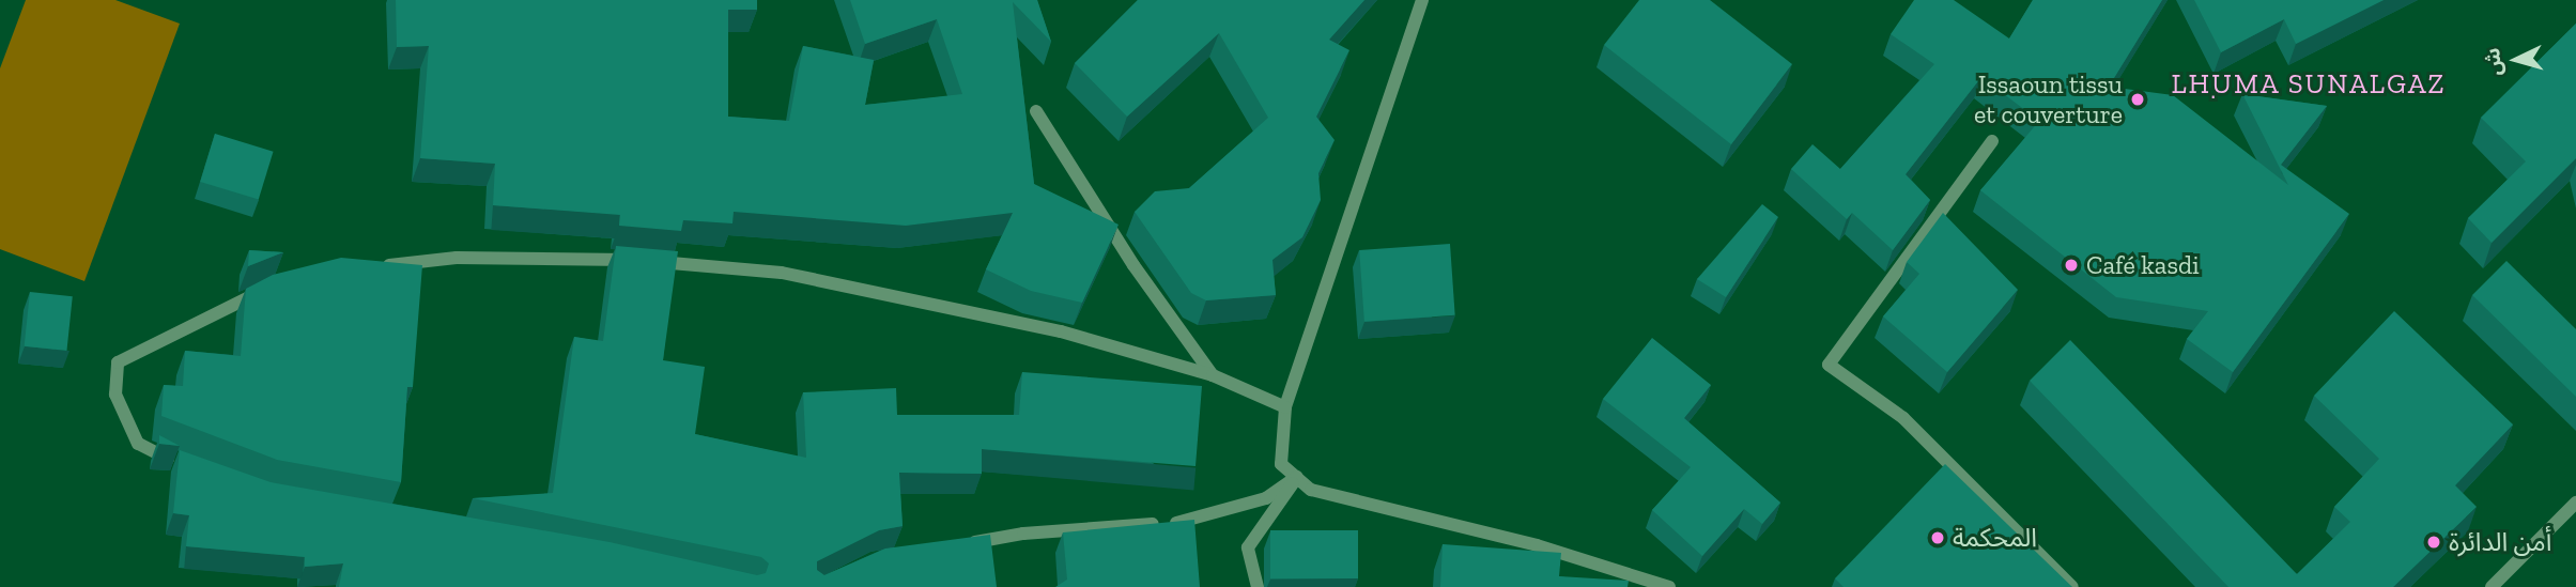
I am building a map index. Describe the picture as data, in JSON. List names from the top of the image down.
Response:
{
  "districts": ["LḤUMA SUNALGAZ"],
  "places": [
    "Issaoun tissu et couverture",
    "Café kasdi",
    "المحكمة",
    "أمن الدائرة"
  ],
  "north": "left"
}
